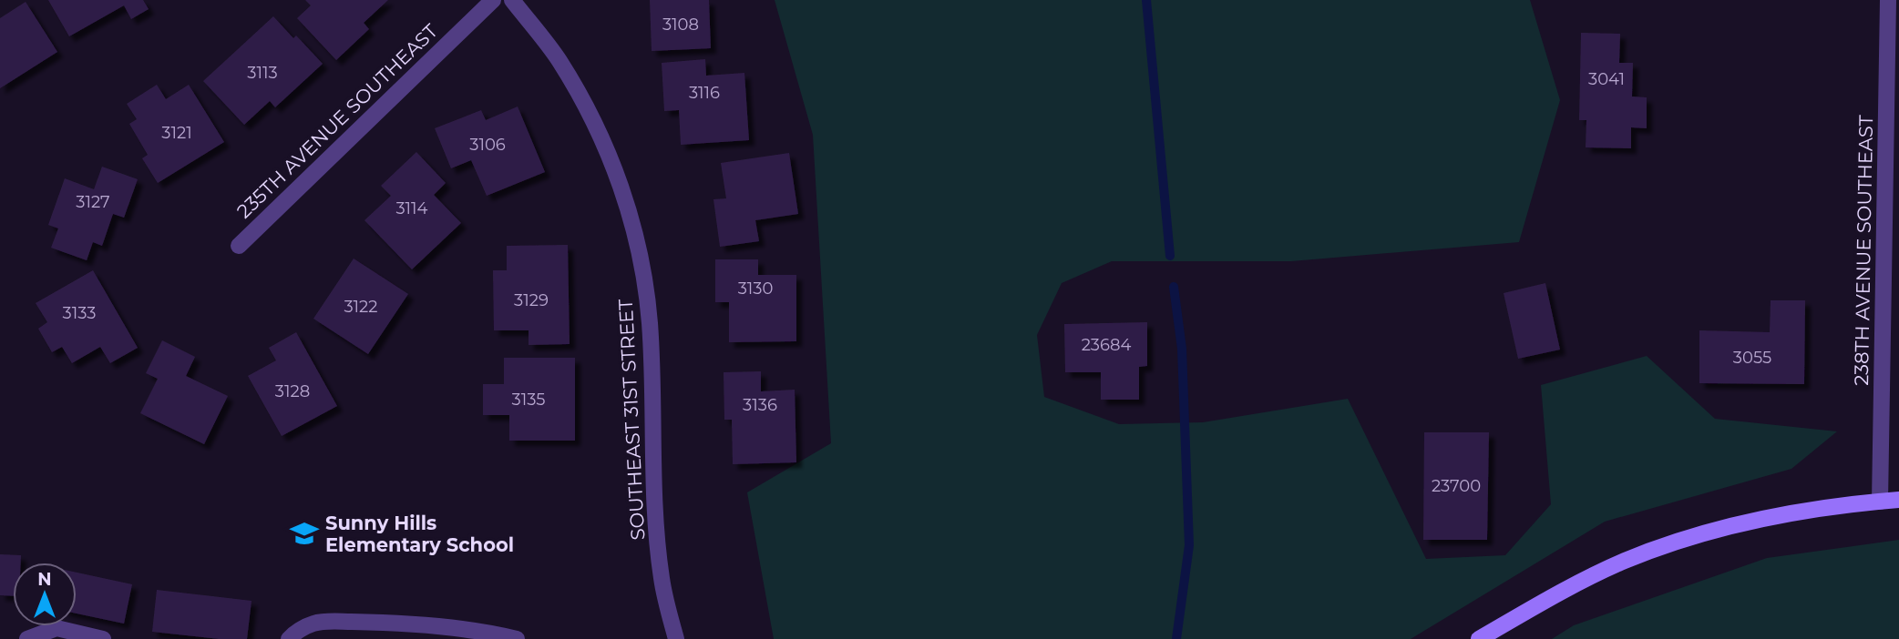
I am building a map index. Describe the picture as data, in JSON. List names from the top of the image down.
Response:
{
  "streets": {
    "street": ["235TH AVENUE SOUTHEAST", "238TH AVENUE SOUTHEAST", "SOUTHEAST 31ST STREET"]
  },
  "places": {
    "school or university": ["Sunny Hills Elementary School"]
  },
  "house_numbers": [
    "3108",
    "3113",
    "3041",
    "3116",
    "3121",
    "3106",
    "3127",
    "3114",
    "3130",
    "3129",
    "3122",
    "3133",
    "23684",
    "3055",
    "3128",
    "3135",
    "3136",
    "23700"
  ],
  "north": "top"
}
